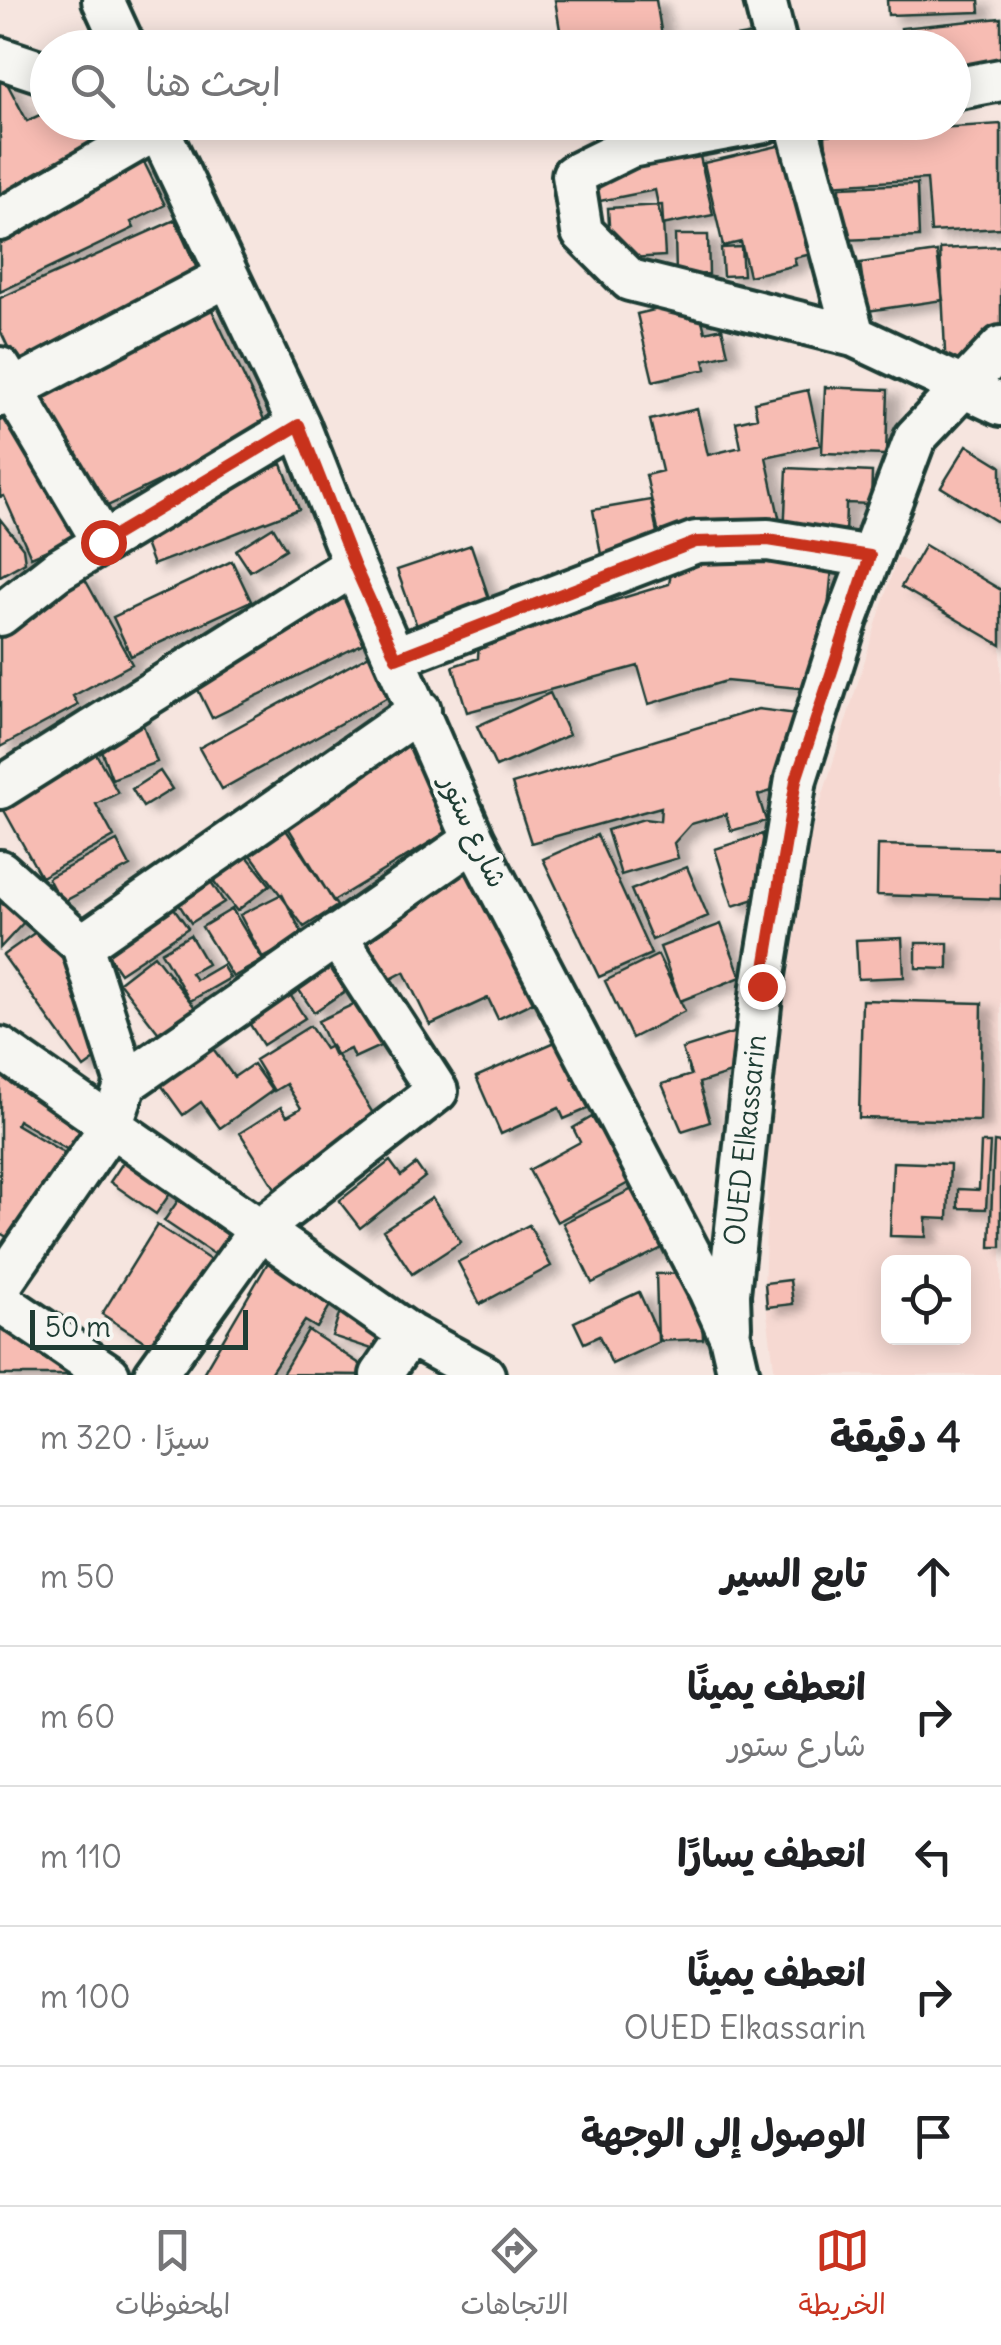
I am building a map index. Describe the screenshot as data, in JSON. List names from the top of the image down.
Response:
{
  "streets": {
    "street": ["شارع ستور", "OUED Elkassarin"]
  },
  "crossings": [
    ["شارع ستور", "OUED Elkassarin"]
  ],
  "scale_bar": "50 m",
  "page": {
    "search": "ابحث هنا",
    "scale": "50 m",
    "heading": ["4 دقيقة", "سيرًا · 320 m"],
    "list": [
      ["تابع السير", "50 m"],
      ["انعطف يمينًا", "شارع ستور", "60 m"],
      ["انعطف يسارًا", "110 m"],
      ["انعطف يمينًا", "OUED Elkassarin", "100 m"],
      "الوصول إلى الوجهة"
    ],
    "nav": ["الخريطة", "الاتجاهات", "المحفوظات"]
  }
}
